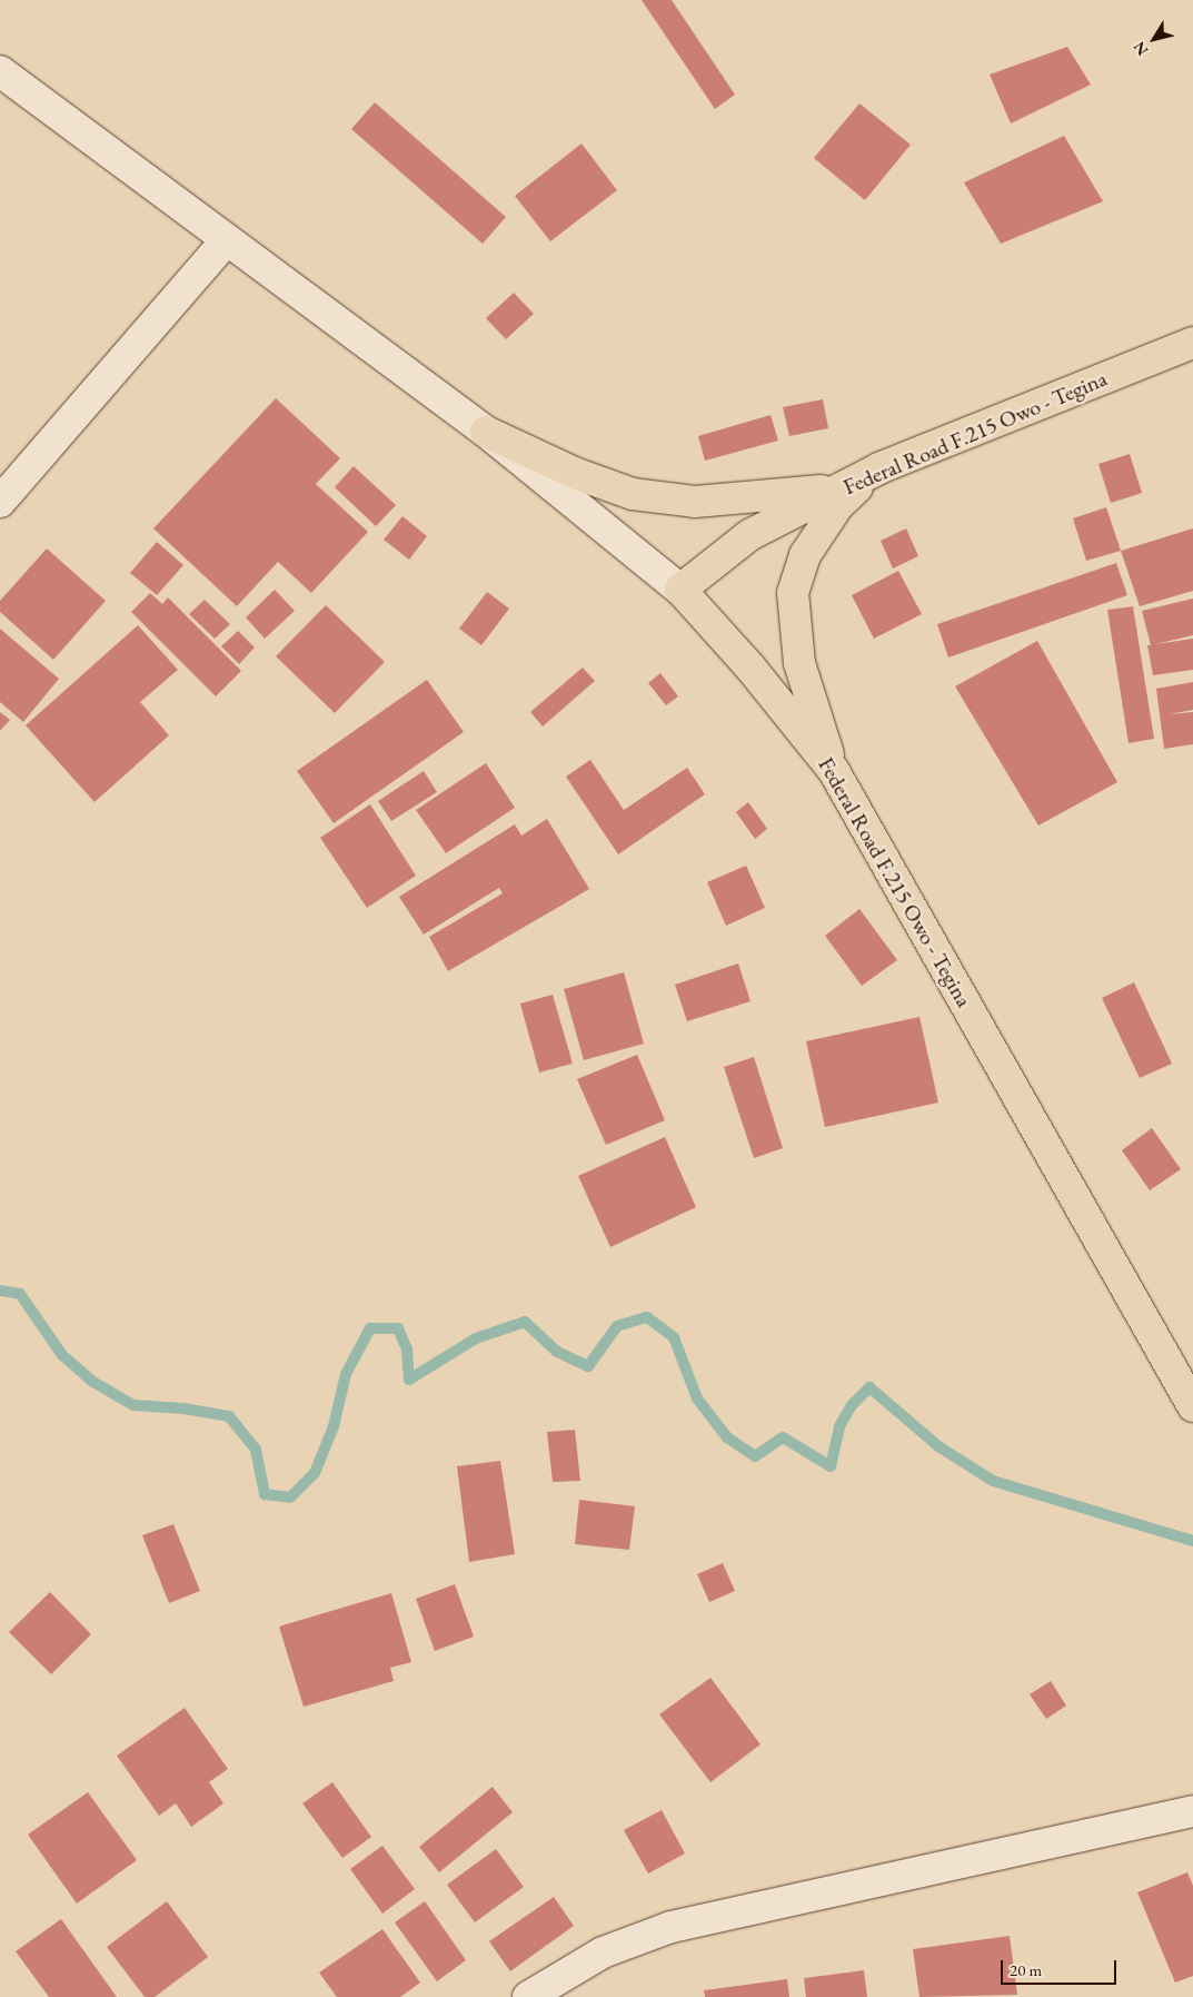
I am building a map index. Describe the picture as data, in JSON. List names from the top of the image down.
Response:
{
  "streets": {
    "main road": ["Federal Road F.215 Owo - Tegina"]
  },
  "scale_bar": "20 m",
  "north": "bottom left"
}
